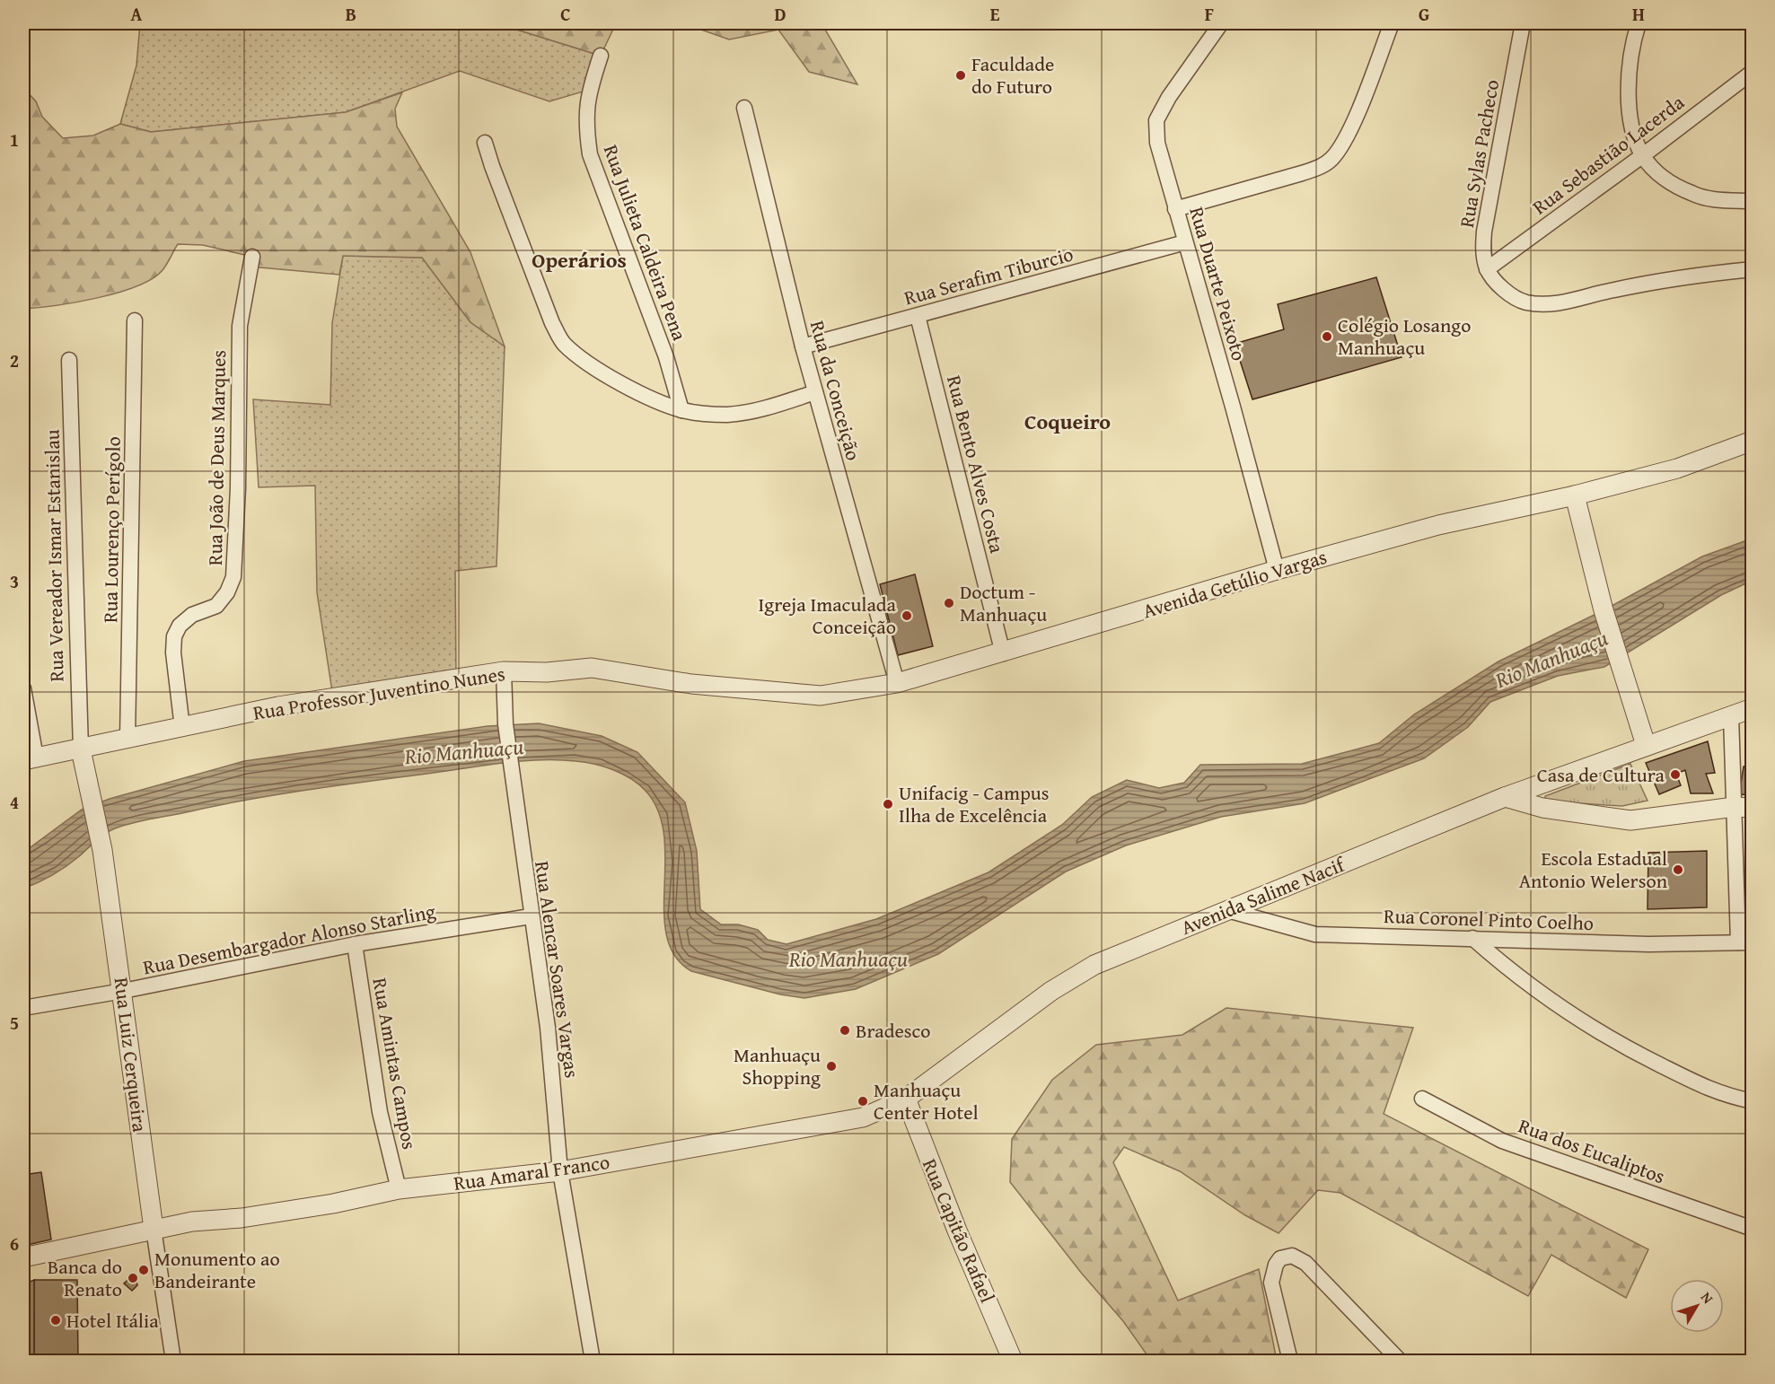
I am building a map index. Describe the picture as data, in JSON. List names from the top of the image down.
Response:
{
  "streets": {
    "street": [
      "Rua Sylas Pacheco",
      "Rua Sebastião Lacerda",
      "Rua Julieta Caldeira Pena",
      "Rua Serafim Tiburcio",
      "Rua Duarte Peixoto",
      "Rua da Conceição",
      "Rua João de Deus Marques",
      "Rua Bento Alves Costa",
      "Rua Lourenço Perígolo",
      "Rua Vereador Ismar Estanislau",
      "Avenida Getúlio Vargas",
      "Rua Professor Juventino Nunes",
      "Avenida Salime Nacif",
      "Rua Coronel Pinto Coelho",
      "Rua Desembargador Alonso Starling",
      "Rua Alencar Soares Vargas",
      "Rua Luiz Cerqueira",
      "Rua Amintas Campos",
      "Rua dos Eucaliptos",
      "Rua Amaral Franco",
      "Rua Capitão Rafael"
    ]
  },
  "crossings": [
    ["Rua Sylas Pacheco", "Rua Sebastião Lacerda"],
    ["Rua Serafim Tiburcio", "Rua Duarte Peixoto"],
    ["Rua Serafim Tiburcio", "Rua da Conceição"],
    ["Rua Serafim Tiburcio", "Rua Bento Alves Costa"],
    ["Rua Duarte Peixoto", "Avenida Getúlio Vargas"],
    ["Rua da Conceição", "Avenida Getúlio Vargas"],
    ["Rua da Conceição", "Rua Professor Juventino Nunes"],
    ["Rua João de Deus Marques", "Rua Professor Juventino Nunes"],
    ["Rua Bento Alves Costa", "Avenida Getúlio Vargas"],
    ["Rua Lourenço Perígolo", "Rua Professor Juventino Nunes"],
    ["Rua Vereador Ismar Estanislau", "Rua Professor Juventino Nunes"],
    ["Rua Vereador Ismar Estanislau", "Rua Luiz Cerqueira"],
    ["Avenida Getúlio Vargas", "Rua Professor Juventino Nunes"],
    ["Rua Professor Juventino Nunes", "Rua Alencar Soares Vargas"],
    ["Rua Professor Juventino Nunes", "Rua Luiz Cerqueira"],
    ["Avenida Salime Nacif", "Rua Coronel Pinto Coelho"],
    ["Avenida Salime Nacif", "Rua Amaral Franco"],
    ["Avenida Salime Nacif", "Rua Capitão Rafael"],
    ["Rua Desembargador Alonso Starling", "Rua Alencar Soares Vargas"],
    ["Rua Desembargador Alonso Starling", "Rua Luiz Cerqueira"],
    ["Rua Desembargador Alonso Starling", "Rua Amintas Campos"],
    ["Rua Alencar Soares Vargas", "Rua Amaral Franco"],
    ["Rua Luiz Cerqueira", "Rua Amaral Franco"],
    ["Rua Amintas Campos", "Rua Amaral Franco"],
    ["Rua Amaral Franco", "Rua Capitão Rafael"]
  ],
  "districts": ["Operários", "Coqueiro"],
  "water": ["Rio Manhuaçu"],
  "places": [
    "Faculdade do Futuro",
    "Colégio Losango Manhuaçu",
    "Doctum - Manhuaçu",
    "Igreja Imaculada Conceição",
    "Casa de Cultura",
    "Unifacig - Campus Ilha de Excelência",
    "Escola Estadual Antonio Welerson",
    "Bradesco",
    "Manhuaçu Shopping",
    "Manhuaçu Center Hotel",
    "Monumento ao Bandeirante",
    "Banca do Renato",
    "Hotel Itália"
  ],
  "north": "top right",
  "grid": {
    "columns": [
      "A",
      "B",
      "C",
      "D",
      "E",
      "F",
      "G",
      "H"
    ],
    "rows": [
      "1",
      "2",
      "3",
      "4",
      "5",
      "6"
    ]
  }
}
